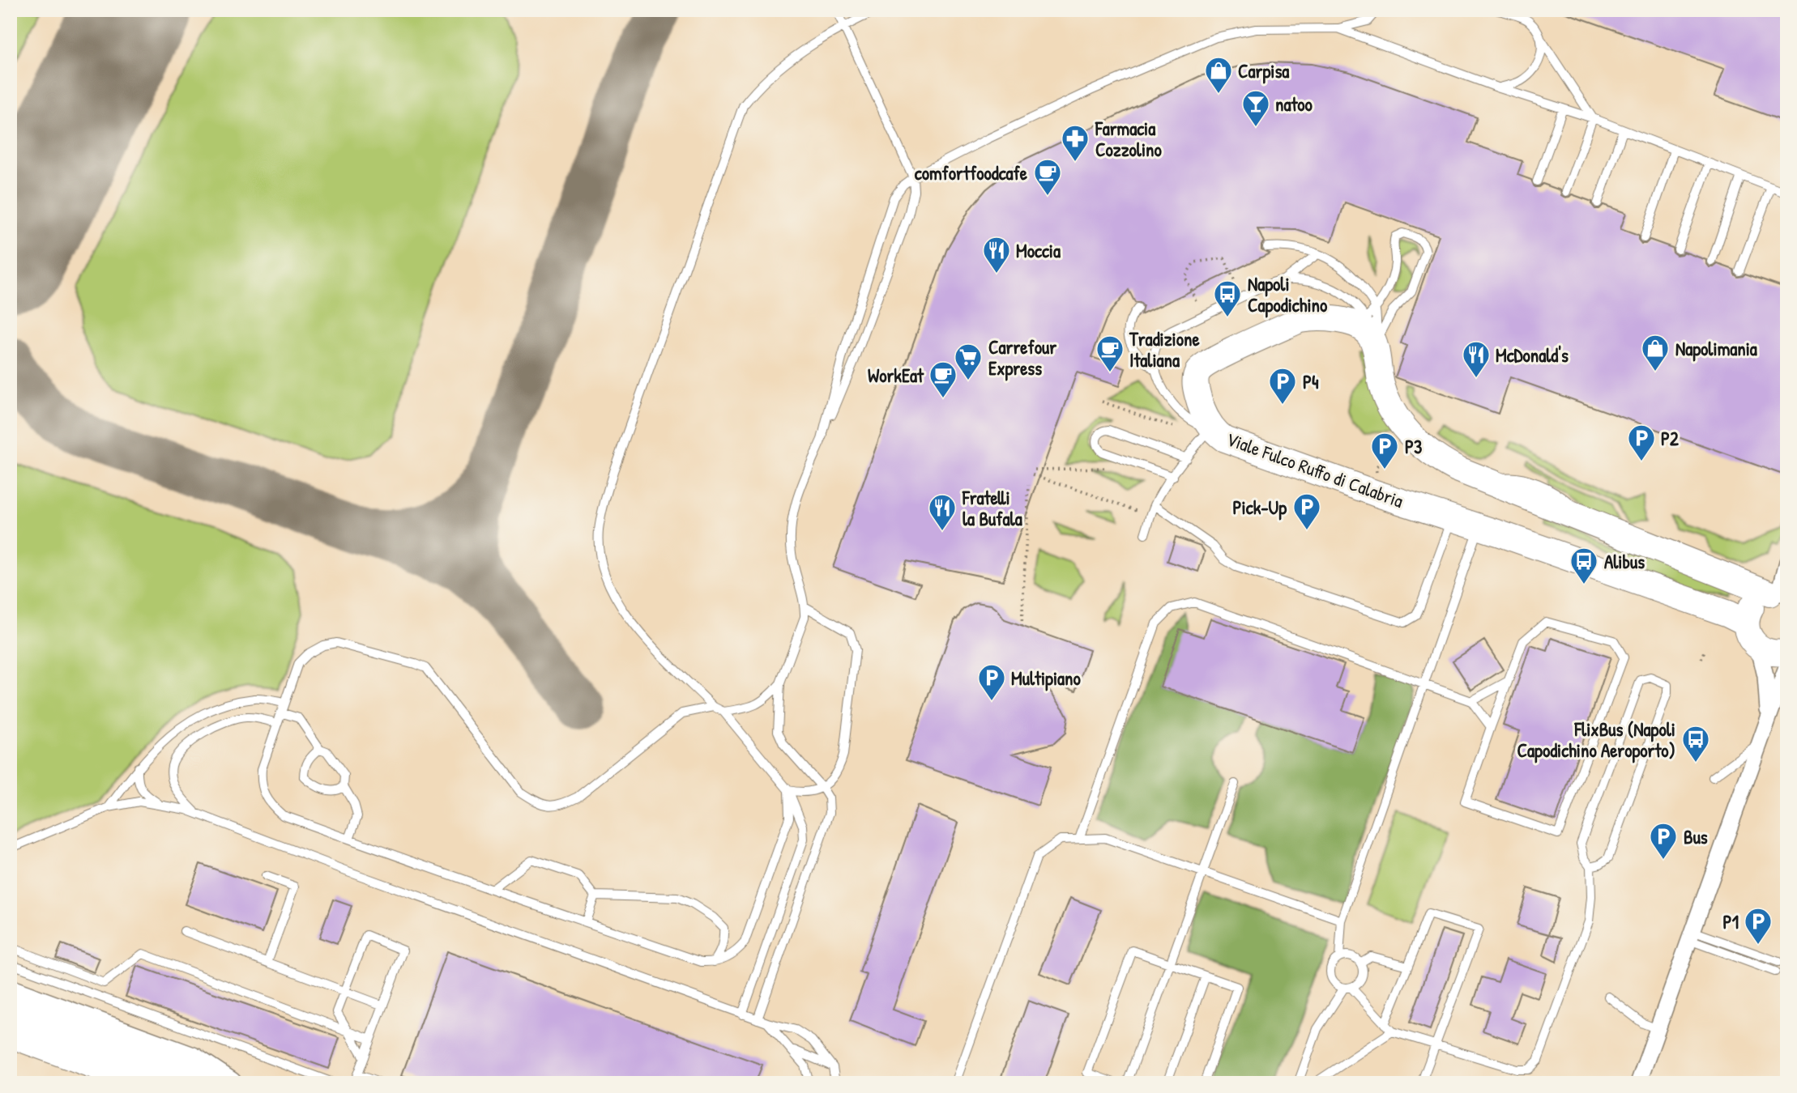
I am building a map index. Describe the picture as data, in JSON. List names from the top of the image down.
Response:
{
  "streets": {
    "main road": ["Viale Fulco Ruffo di Calabria"]
  },
  "places": {
    "shop": ["Carpisa", "Napolimania"],
    "bar": ["natoo"],
    "pharmacy": ["Farmacia Cozzolino"],
    "cafe": ["comfortfoodcafe", "Tradizione Italiana", "WorkEat"],
    "restaurant": ["Moccia", "McDonald's", "Fratelli la Bufala"],
    "bus stop": ["Napoli Capodichino", "Alibus", "FlixBus (Napoli Capodichino Aeroporto)"],
    "supermarket": ["Carrefour Express"],
    "parking": [
      "P4",
      "P2",
      "P3",
      "Pick-Up",
      "Multipiano",
      "Bus",
      "P1"
    ]
  }
}
